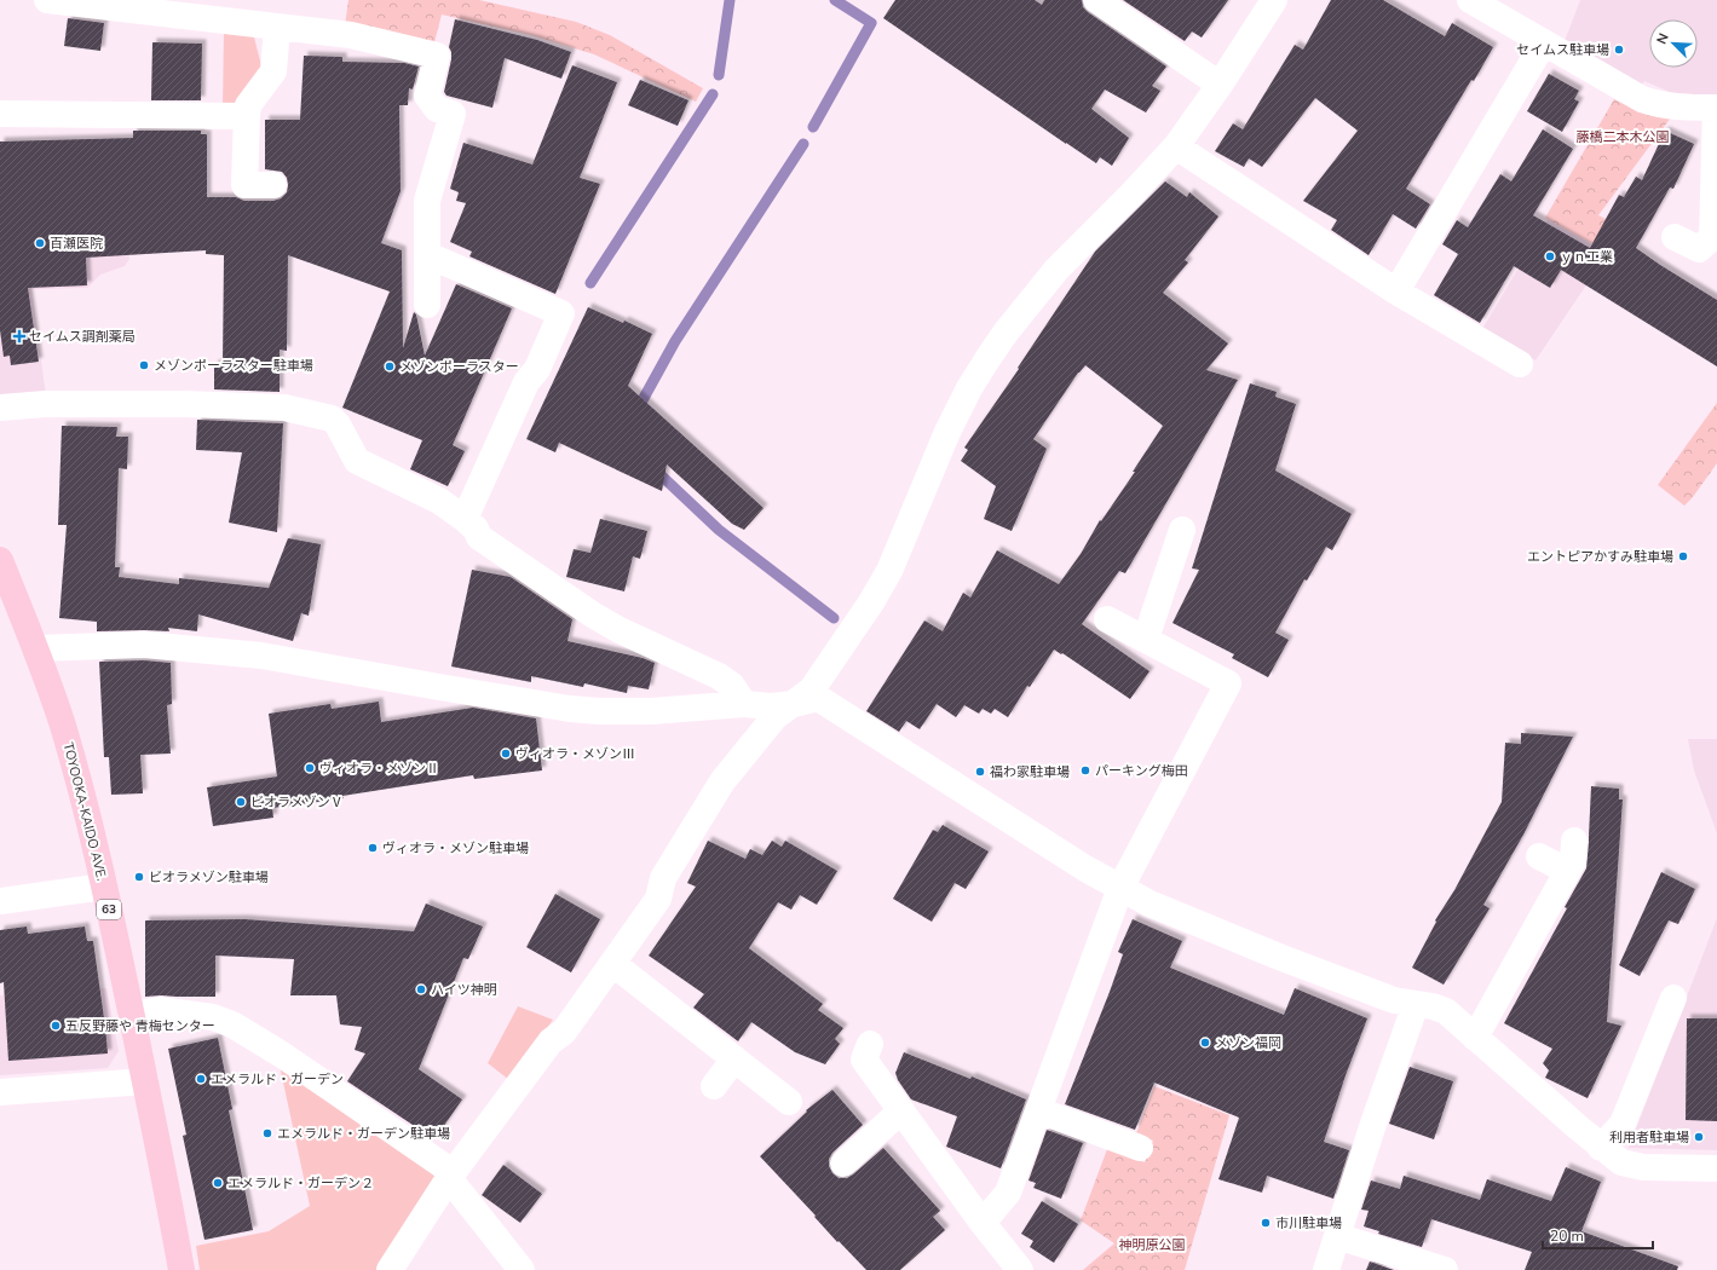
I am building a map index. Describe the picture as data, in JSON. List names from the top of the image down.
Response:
{
  "streets": {
    "main road": ["TOYOOKA-KAIDO AVE.", "63"]
  },
  "parks": ["藤橋二本木公園", "神明原公園"],
  "places": {
    "other": [
      "セイムス駐車場",
      "百瀬医院",
      "ｙｎ工業",
      "メゾンポーラスター駐車場",
      "メゾンポーラスター",
      "エントピアかすみ駐車場",
      "ヴィオラ・メゾンⅢ",
      "ヴィオラ・メゾンⅡ",
      "パーキング梅田",
      "福わ家駐車場",
      "ビオラメゾンⅤ",
      "ヴィオラ・メゾン駐車場",
      "ビオラメゾン駐車場",
      "ハイツ神明",
      "五反野藤や 青梅センター",
      "メゾン福岡",
      "エメラルド・ガーデン",
      "エメラルド・ガーデン駐車場",
      "利用者駐車場",
      "エメラルド・ガーデン２",
      "市川駐車場"
    ],
    "health": ["セイムス調剤薬局"]
  },
  "scale_bar": "20 m",
  "north": "top left"
}
